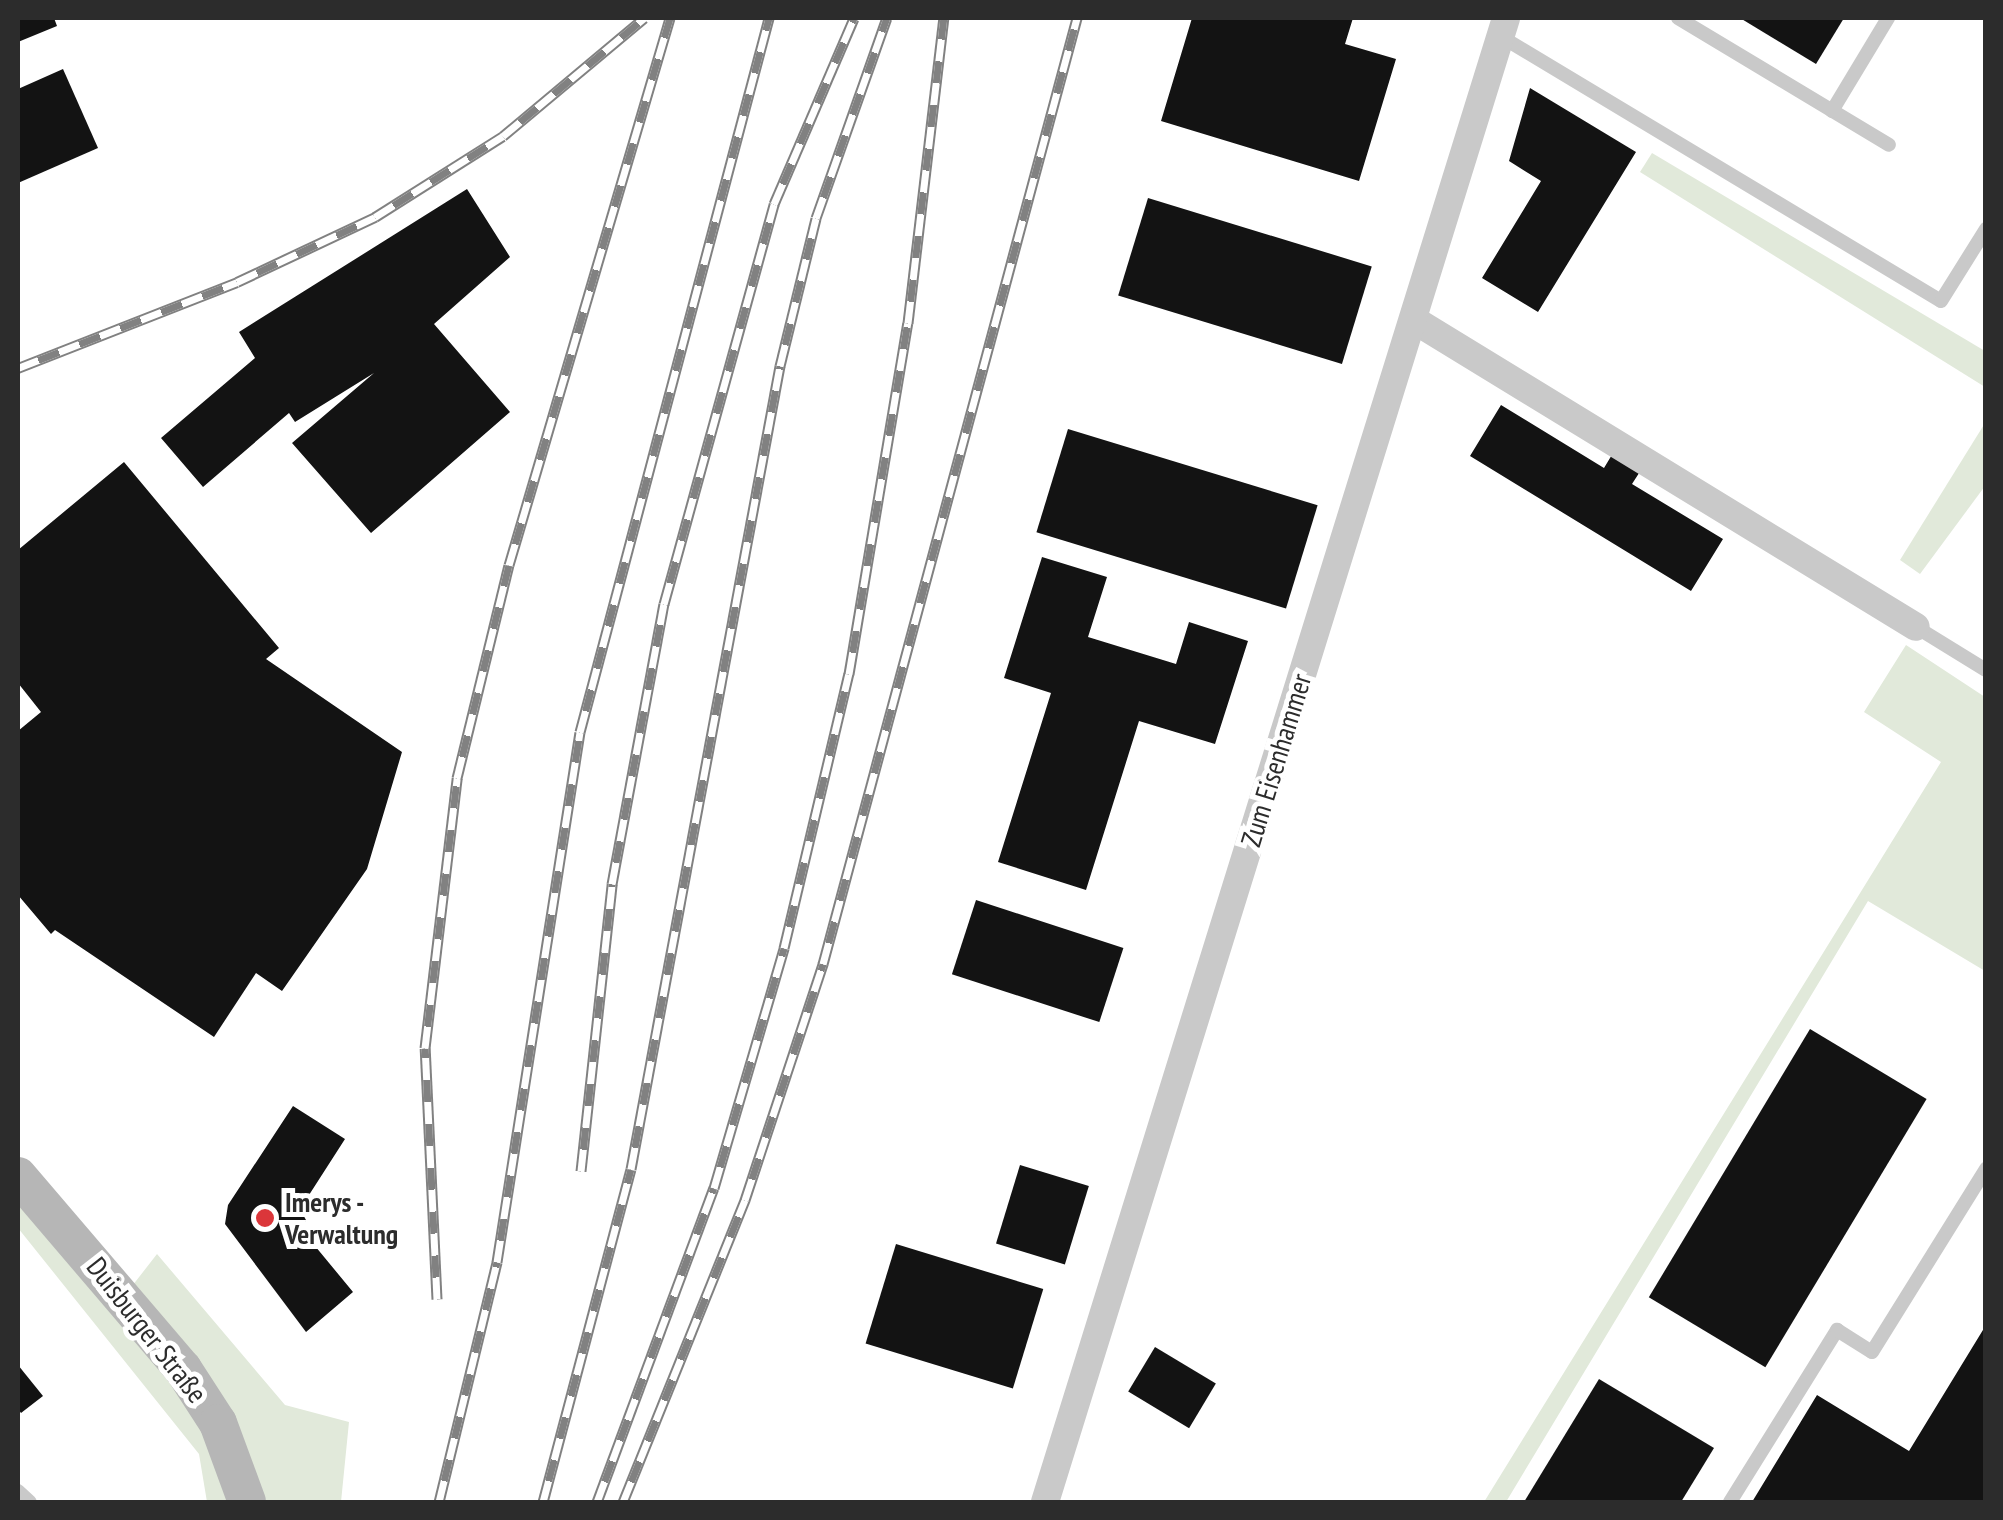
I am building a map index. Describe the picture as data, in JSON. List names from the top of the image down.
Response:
{
  "streets": {
    "main road": ["Duisburger Straße"],
    "street": ["Zum Eisenhammer"]
  },
  "places": ["Imerys - Verwaltung"]
}
